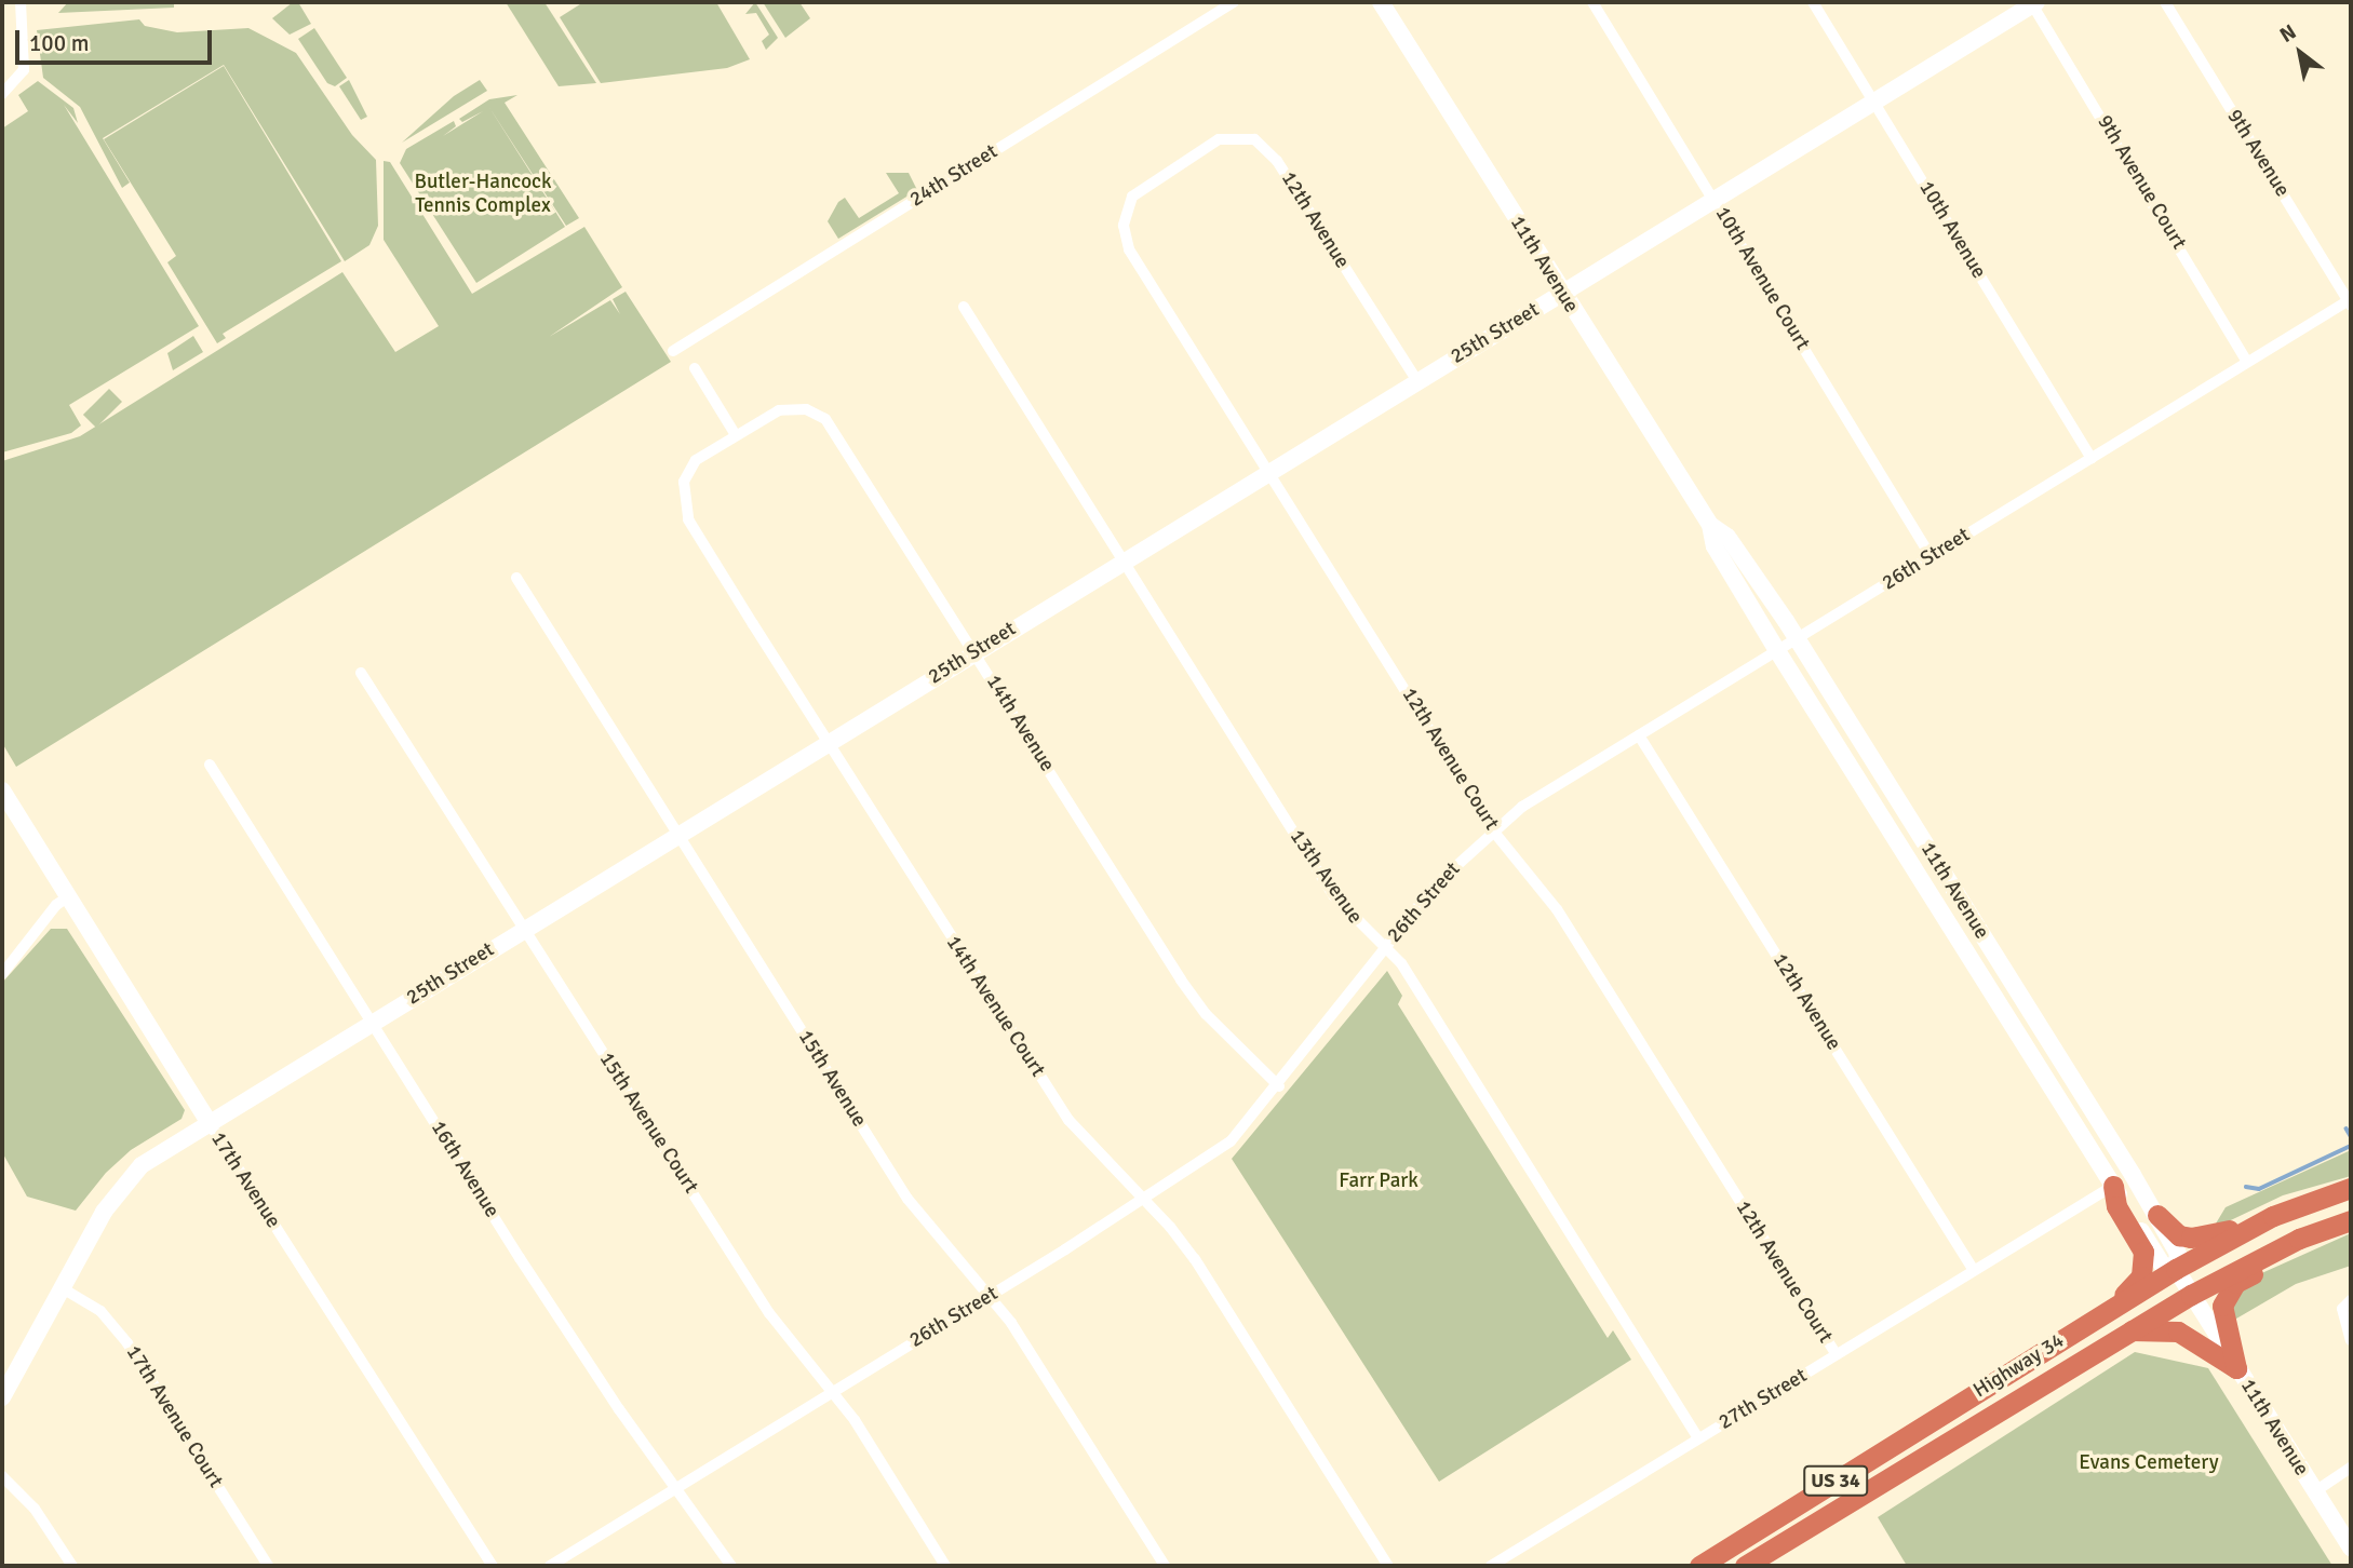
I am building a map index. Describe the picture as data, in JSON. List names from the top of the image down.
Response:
{
  "streets": {
    "highway": ["Highway 34", "US 34"],
    "street": [
      "9th Avenue",
      "24th Street",
      "9th Avenue Court",
      "12th Avenue",
      "10th Avenue",
      "11th Avenue",
      "10th Avenue Court",
      "25th Street",
      "26th Street",
      "14th Avenue",
      "12th Avenue Court",
      "13th Avenue",
      "14th Avenue Court",
      "15th Avenue",
      "15th Avenue Court",
      "16th Avenue",
      "17th Avenue",
      "27th Street",
      "17th Avenue Court"
    ]
  },
  "crossings": [
    ["9th Avenue", "26th Street"],
    ["9th Avenue Court", "25th Street"],
    ["9th Avenue Court", "26th Street"],
    ["12th Avenue", "25th Street"],
    ["12th Avenue", "26th Street"],
    ["12th Avenue", "12th Avenue Court"],
    ["12th Avenue", "27th Street"],
    ["10th Avenue", "25th Street"],
    ["10th Avenue", "26th Street"],
    ["11th Avenue", "25th Street"],
    ["11th Avenue", "26th Street"],
    ["11th Avenue", "Highway 34"],
    ["11th Avenue", "27th Street"],
    ["10th Avenue Court", "25th Street"],
    ["10th Avenue Court", "26th Street"],
    ["25th Street", "14th Avenue"],
    ["25th Street", "12th Avenue Court"],
    ["25th Street", "13th Avenue"],
    ["25th Street", "14th Avenue Court"],
    ["25th Street", "15th Avenue"],
    ["25th Street", "15th Avenue Court"],
    ["25th Street", "16th Avenue"],
    ["25th Street", "17th Avenue"],
    ["25th Street", "17th Avenue Court"],
    ["26th Street", "14th Avenue"],
    ["26th Street", "12th Avenue Court"],
    ["26th Street", "13th Avenue"],
    ["26th Street", "14th Avenue Court"],
    ["26th Street", "15th Avenue"],
    ["26th Street", "15th Avenue Court"],
    ["26th Street", "16th Avenue"],
    ["14th Avenue", "14th Avenue Court"],
    ["12th Avenue Court", "27th Street"],
    ["13th Avenue", "27th Street"]
  ],
  "parks": ["Butler-Hancock Tennis Complex", "Farr Park", "Evans Cemetery"],
  "scale_bar": "100 m",
  "north": "top left"
}
